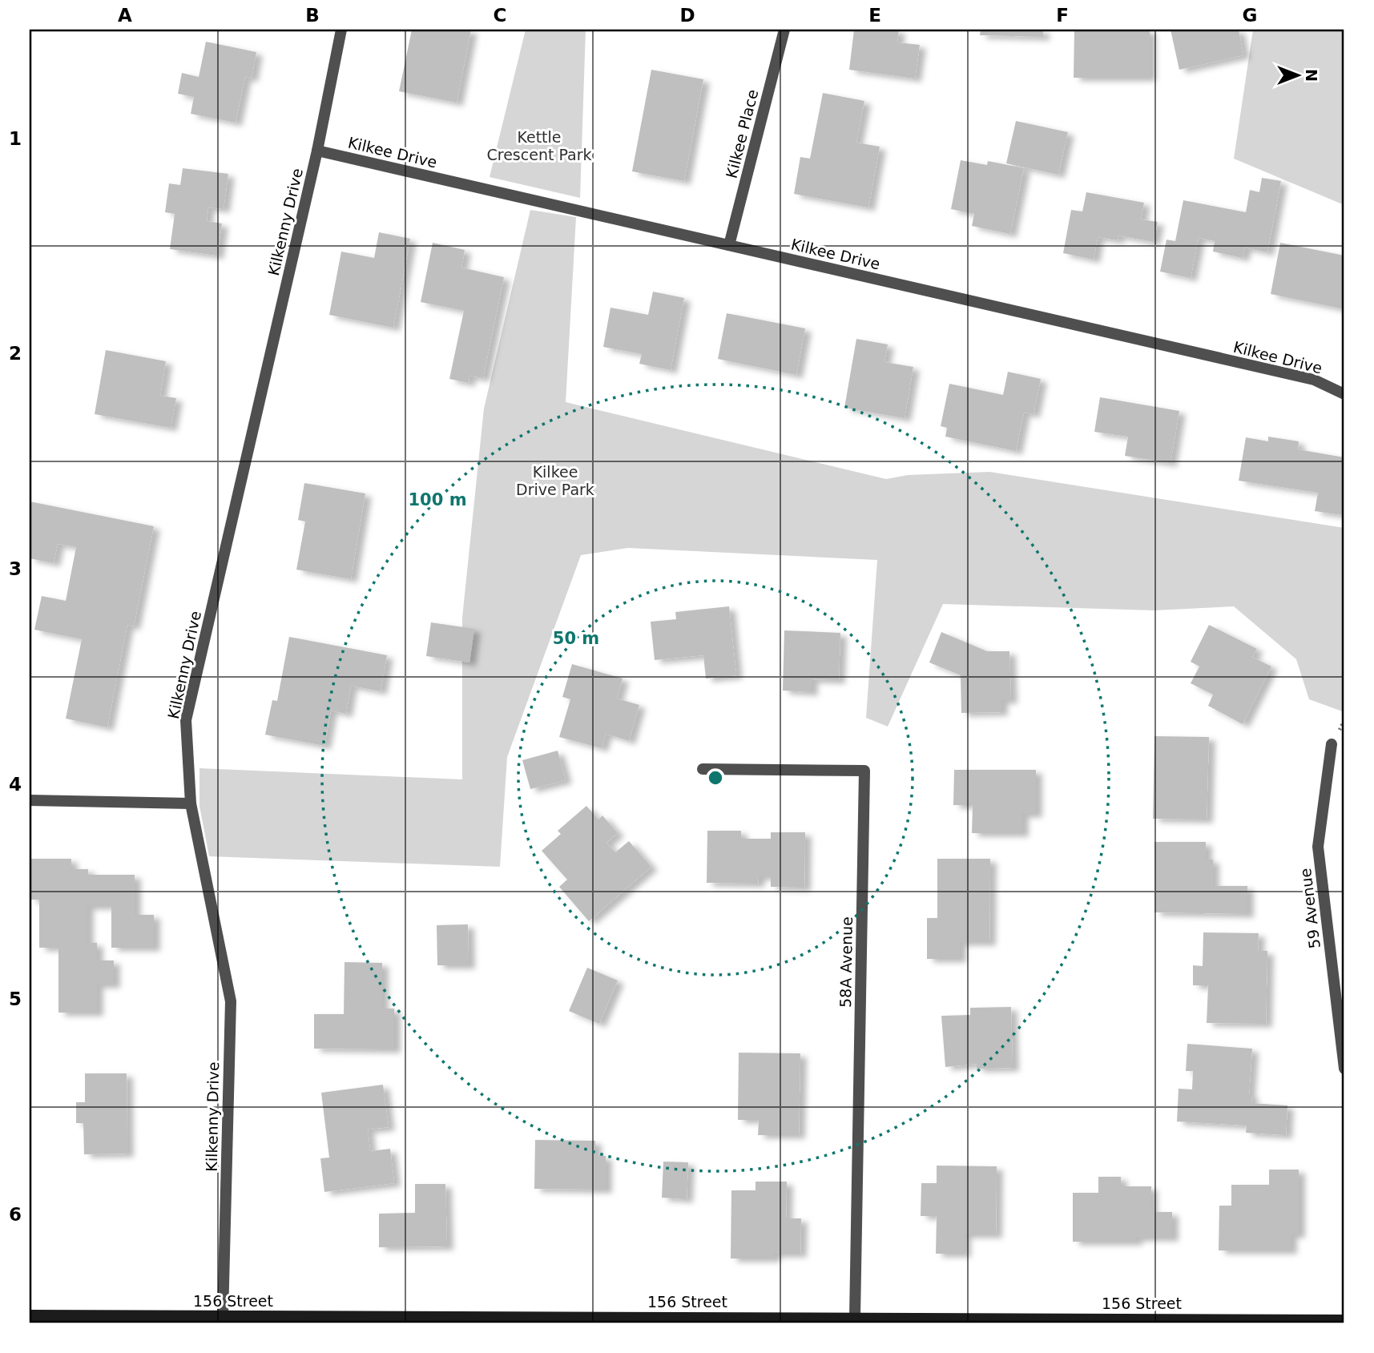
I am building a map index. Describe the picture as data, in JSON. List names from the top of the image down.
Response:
{
  "streets": {
    "street": [
      "Kilkee Place",
      "Kilkee Drive",
      "Kilkenny Drive",
      "59 Avenue",
      "58A Avenue",
      "156 Street"
    ]
  },
  "crossings": [
    ["Kilkee Place", "Kilkee Drive"],
    ["Kilkee Drive", "Kilkenny Drive"],
    ["Kilkenny Drive", "156 Street"],
    ["58A Avenue", "156 Street"]
  ],
  "parks": ["Kettle Crescent Park", "Kilkee Drive Park"],
  "north": "right",
  "grid": {
    "columns": [
      "A",
      "B",
      "C",
      "D",
      "E",
      "F",
      "G"
    ],
    "rows": [
      "1",
      "2",
      "3",
      "4",
      "5",
      "6"
    ]
  },
  "rings": ["100 m", "50 m"]
}
